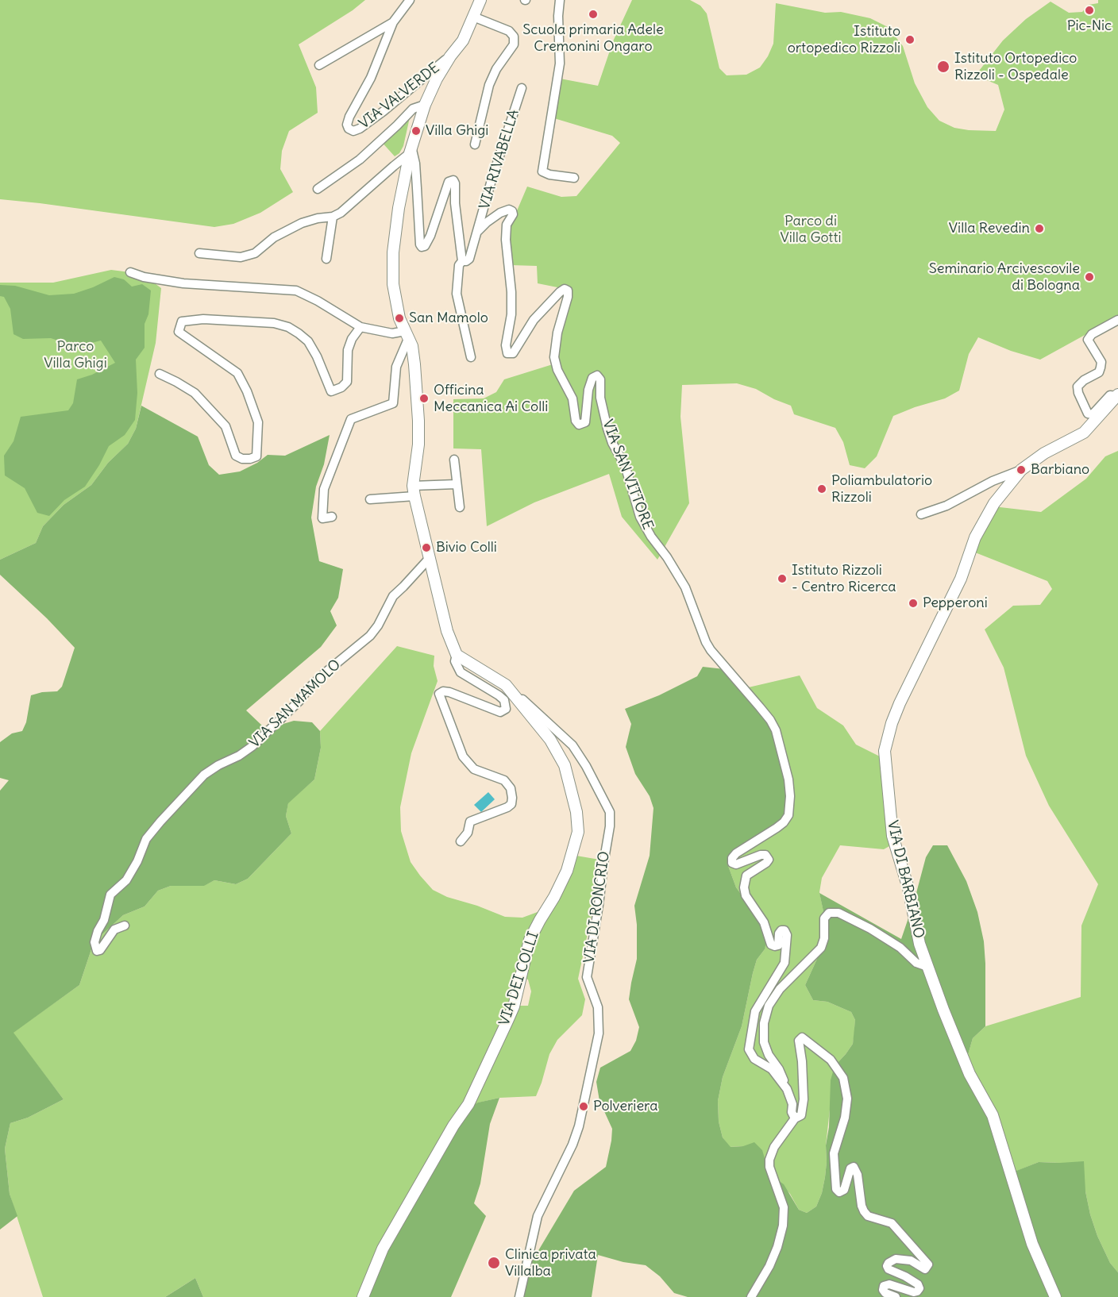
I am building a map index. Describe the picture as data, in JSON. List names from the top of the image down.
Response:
{
  "streets": {
    "main road": ["VIA DI BARBIANO", "VIA DEI COLLI"],
    "street": [
      "VIA VALVERDE",
      "VIA RIVABELLA",
      "VIA SAN VITTORE",
      "VIA SAN MAMOLO",
      "VIA DI RONCRIO"
    ]
  },
  "crossings": [
    ["VIA RIVABELLA", "VIA SAN VITTORE"],
    ["VIA SAN VITTORE", "VIA DI BARBIANO"],
    ["VIA DI RONCRIO", "VIA DEI COLLI"]
  ],
  "parks": ["Parco di Villa Gotti", "Parco Villa Ghigi"],
  "places": [
    "Pic-Nic",
    "Scuola primaria Adele Cremonini Ongaro",
    "Istituto ortopedico Rizzoli",
    "Istituto Ortopedico Rizzoli - Ospedale",
    "Villa Ghigi",
    "Villa Revedin",
    "Seminario Arcivescovile di Bologna",
    "San Mamolo",
    "Officina Meccanica Ai Colli",
    "Barbiano",
    "Poliambulatorio Rizzoli",
    "Bivio Colli",
    "Istituto Rizzoli - Centro Ricerca",
    "Pepperoni",
    "Polveriera",
    "Clinica privata Villalba"
  ]
}
